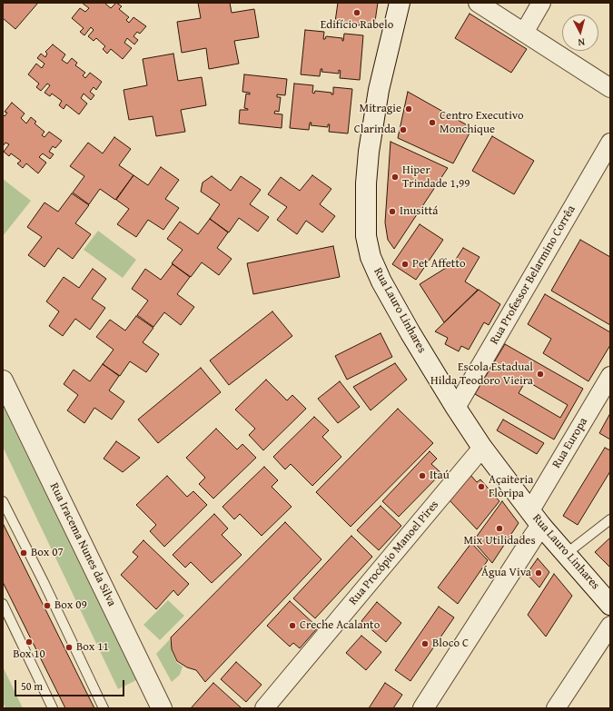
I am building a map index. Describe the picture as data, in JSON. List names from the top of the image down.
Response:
{
  "streets": {
    "main road": ["Rua Lauro Linhares", "Rua Iracema Nunes da Silva"],
    "street": ["Rua Professor Belarmino Corrêa", "Rua Europa", "Rua Procópio Manoel Pires"]
  },
  "crossings": [
    ["Rua Professor Belarmino Corrêa", "Rua Lauro Linhares"],
    ["Rua Lauro Linhares", "Rua Europa"],
    ["Rua Lauro Linhares", "Rua Procópio Manoel Pires"]
  ],
  "places": [
    "Edifício Rabelo",
    "Mitragie",
    "Centro Executivo Monchique",
    "Clarinda",
    "Hiper Trindade 1,99",
    "Inusittá",
    "Pet Affetto",
    "Escola Estadual Hilda Teodoro Vieira",
    "Itaú",
    "Açaiteria Floripa",
    "Mix Utilidades",
    "Box 07",
    "Água Viva",
    "Box 09",
    "Creche Acalanto",
    "Box 10",
    "Bloco C",
    "Box 11"
  ],
  "scale_bar": "50 m",
  "north": "bottom"
}
